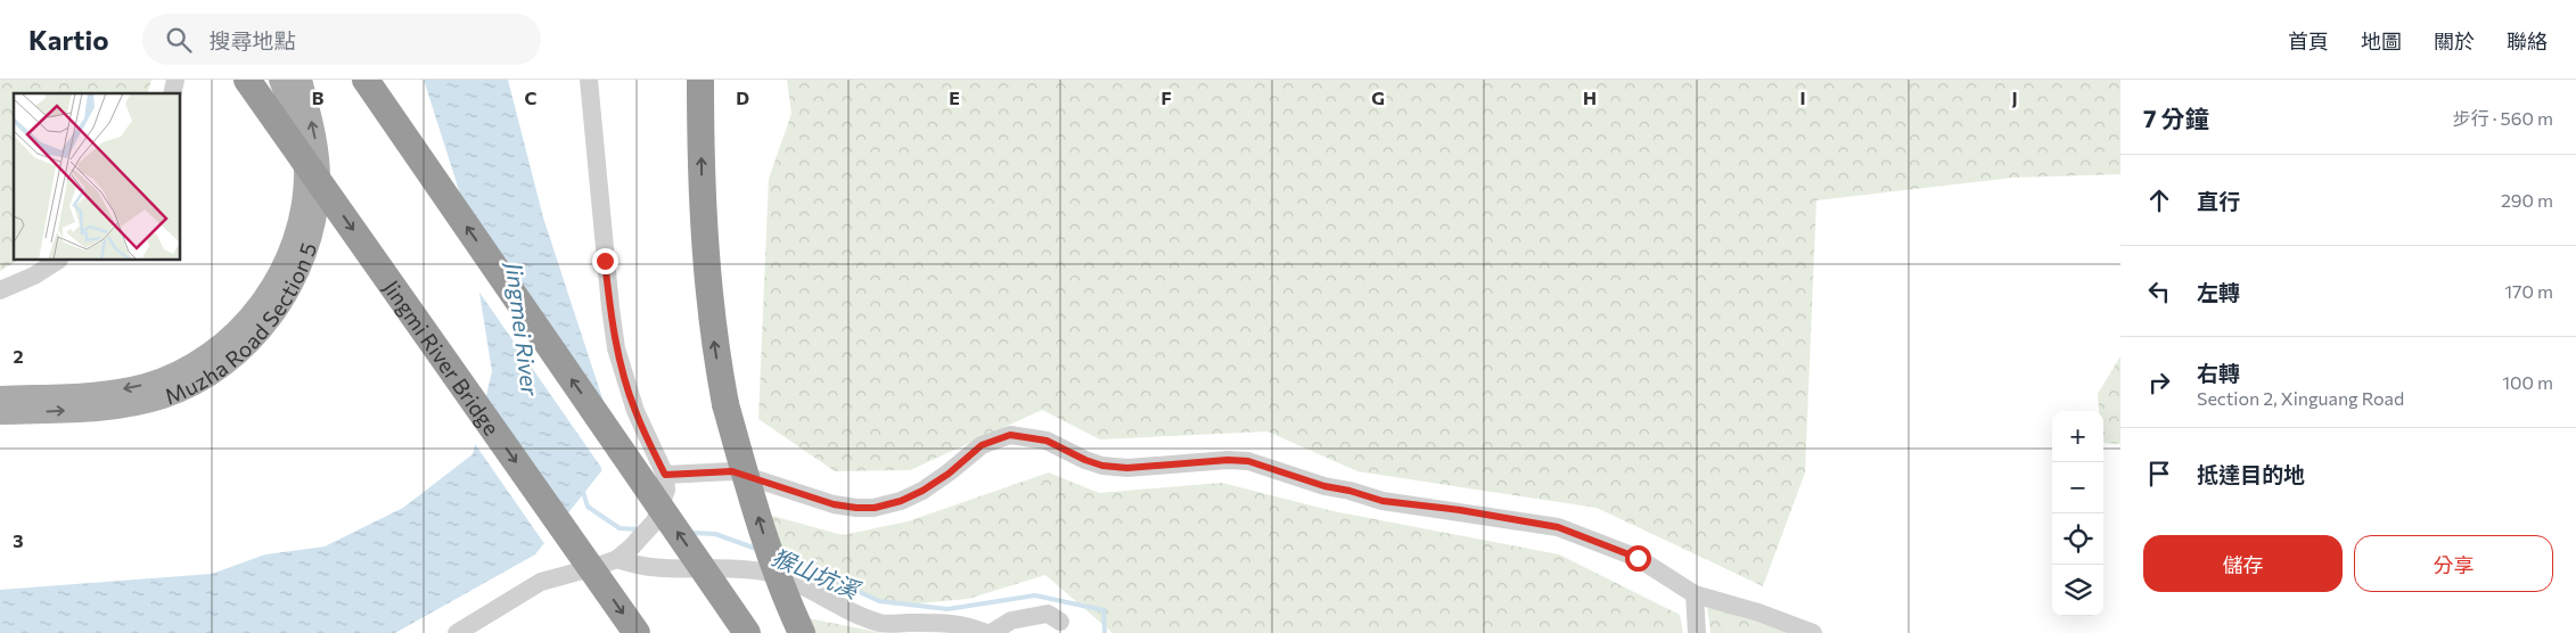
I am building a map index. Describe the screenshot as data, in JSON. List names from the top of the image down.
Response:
{
  "streets": {
    "highway": ["Jingmi River Bridge"],
    "main road": ["Muzha Road Section 5"]
  },
  "water": ["Jingmei River", "猴山坑溪"],
  "page": {
    "header": "Kartio",
    "search": "搜尋地點",
    "nav": [
      "首頁",
      "地圖",
      "關於",
      "聯絡"
    ],
    "heading": ["7 分鐘", "步行 · 560 m"],
    "list": [
      ["直行", "290 m"],
      ["左轉", "170 m"],
      ["右轉", "Section 2, Xinguang Road", "100 m"],
      "抵達目的地"
    ],
    "map_buttons": ["+", "−"],
    "buttons": ["儲存", "分享"]
  },
  "grid": {
    "columns": [
      "B",
      "C",
      "D",
      "E",
      "F",
      "G",
      "H",
      "I",
      "J"
    ],
    "rows": ["2", "3"]
  }
}
